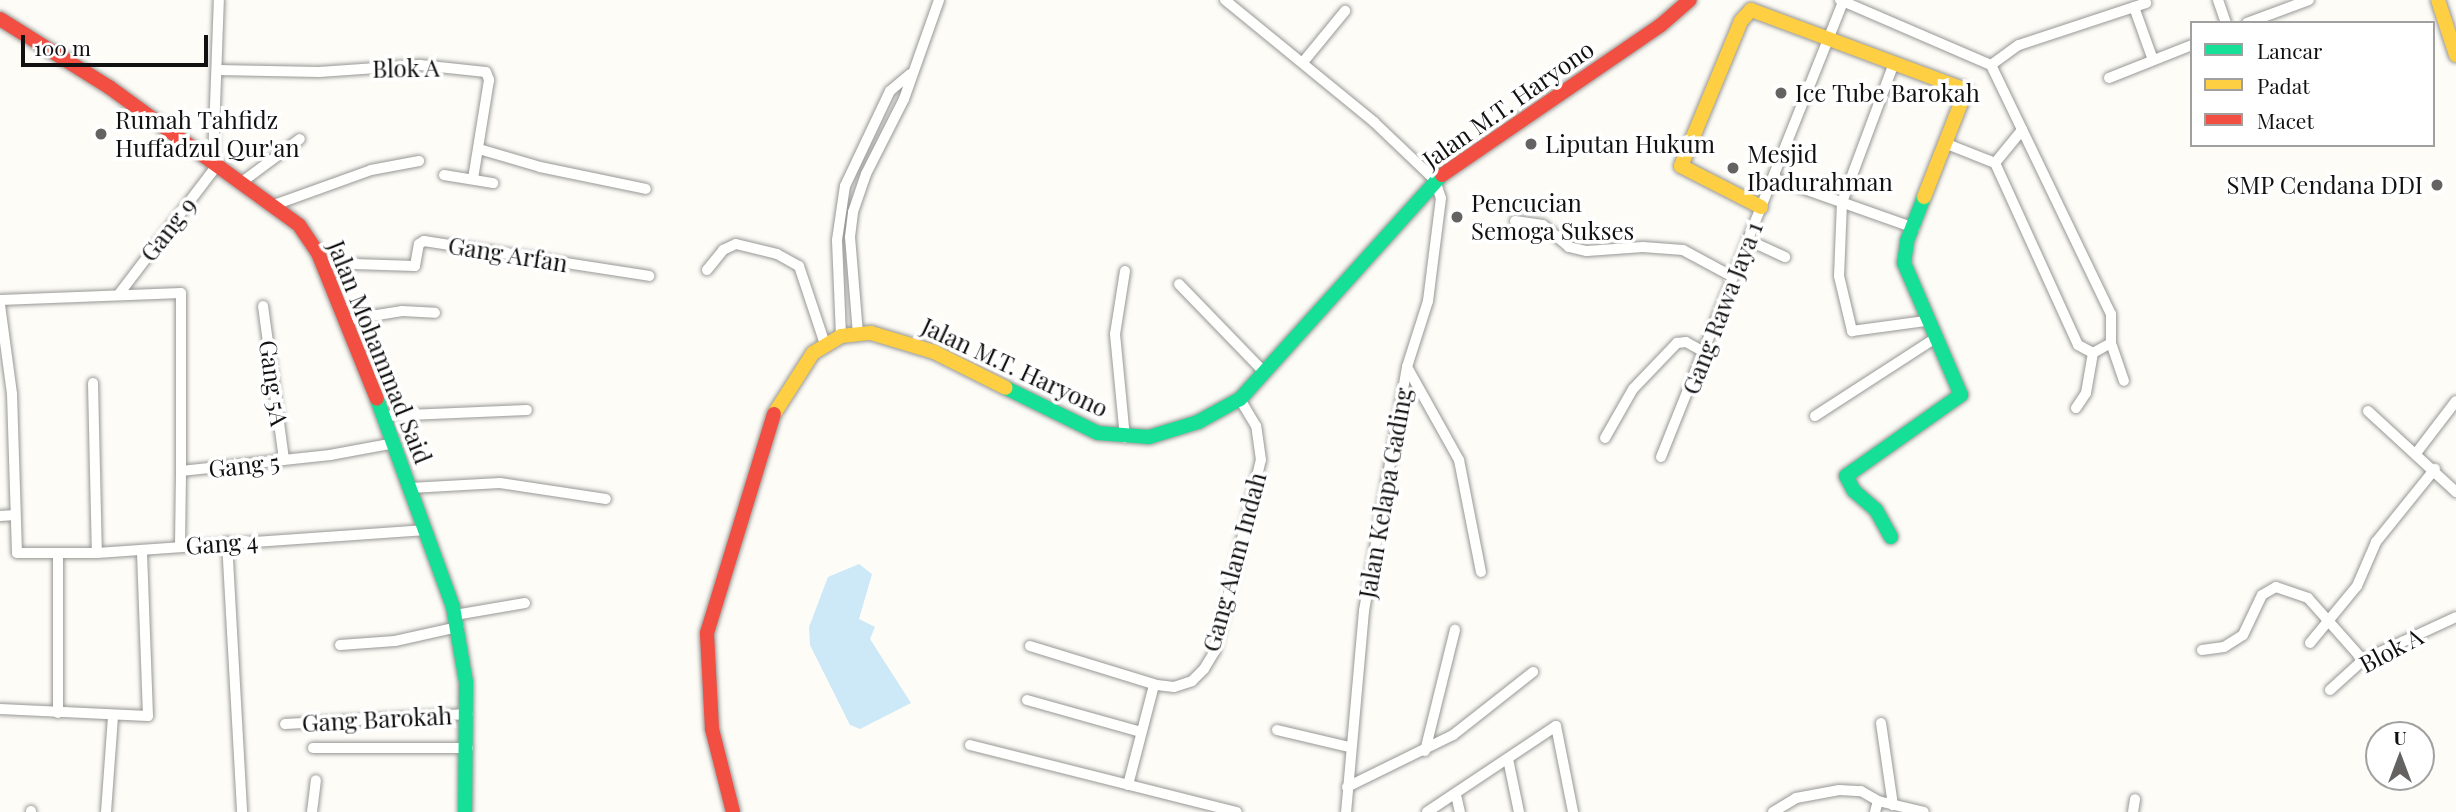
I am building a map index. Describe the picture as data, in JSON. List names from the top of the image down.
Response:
{
  "streets": {
    "street": [
      "Blok A",
      "Jalan M.T. Haryono",
      "Gang 9",
      "Gang Arfan",
      "Gang Rawa Jaya 1",
      "Jalan Mohammad Said",
      "Gang 5A",
      "Gang 5",
      "Jalan Kelapa Gading",
      "Gang 4",
      "Gang Alam Indah",
      "Gang Barokah"
    ]
  },
  "crossings": [
    ["Jalan M.T. Haryono", "Jalan Kelapa Gading"],
    ["Jalan M.T. Haryono", "Gang Alam Indah"],
    ["Gang 9", "Jalan Mohammad Said"],
    ["Gang 9", "Gang 5"],
    ["Gang Arfan", "Jalan Mohammad Said"],
    ["Jalan Mohammad Said", "Gang 5"],
    ["Jalan Mohammad Said", "Gang 4"],
    ["Jalan Mohammad Said", "Gang Barokah"],
    ["Gang 5A", "Gang 5"]
  ],
  "places": [
    "Ice Tube Barokah",
    "Rumah Tahfidz Huffadzul Qur'an",
    "Liputan Hukum",
    "Mesjid Ibadurahman",
    "SMP Cendana DDI",
    "Pencucian Semoga Sukses"
  ],
  "legend": ["Lancar", "Padat", "Macet"],
  "scale_bar": "100 m",
  "north": "top"
}
